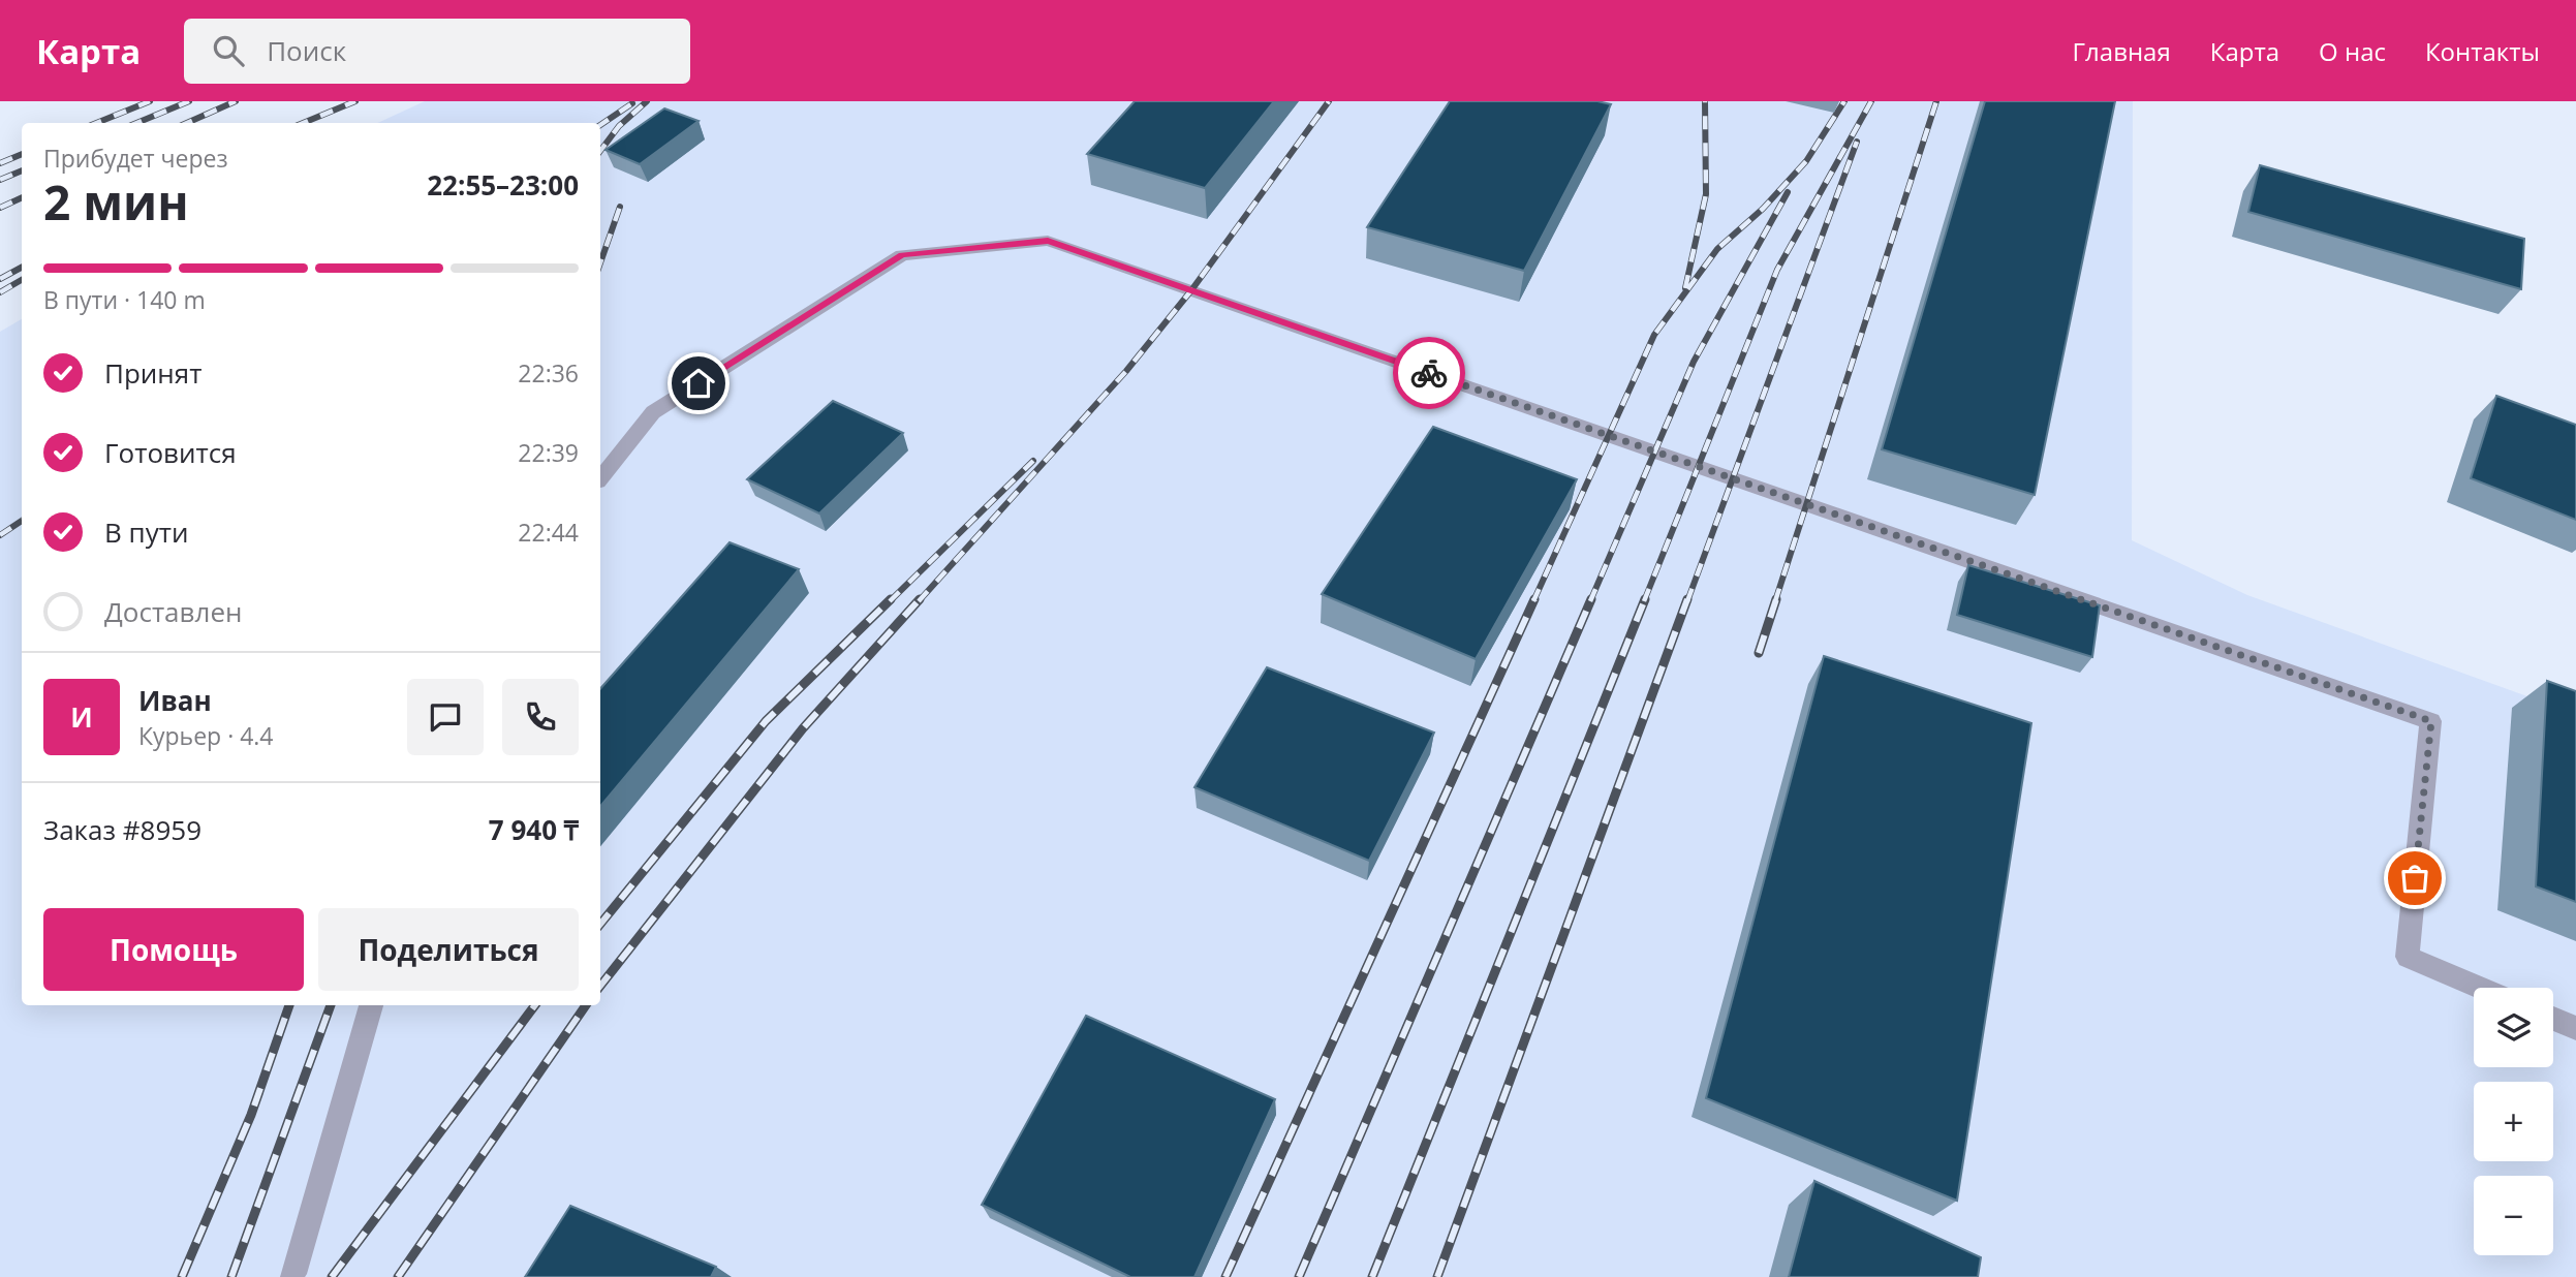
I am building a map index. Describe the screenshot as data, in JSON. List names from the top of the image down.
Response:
{
  "page": {
    "header": "Карта",
    "search": "Поиск",
    "nav": [
      "Главная",
      "Карта",
      "О нас",
      "Контакты"
    ],
    "heading": ["2 мин", "Прибудет через", "22:55–23:00"],
    "panel": [
      "Иван",
      "Курьер · 4.4",
      "Заказ #8959",
      "7 940 ₸"
    ],
    "bar": "В пути · 140 m",
    "list": [
      ["Принят", "22:36"],
      ["Готовится", "22:39"],
      ["В пути", "22:44"],
      "Доставлен"
    ],
    "round": "И",
    "buttons": ["Помощь", "Поделиться"],
    "map_buttons": ["+", "−"]
  }
}
